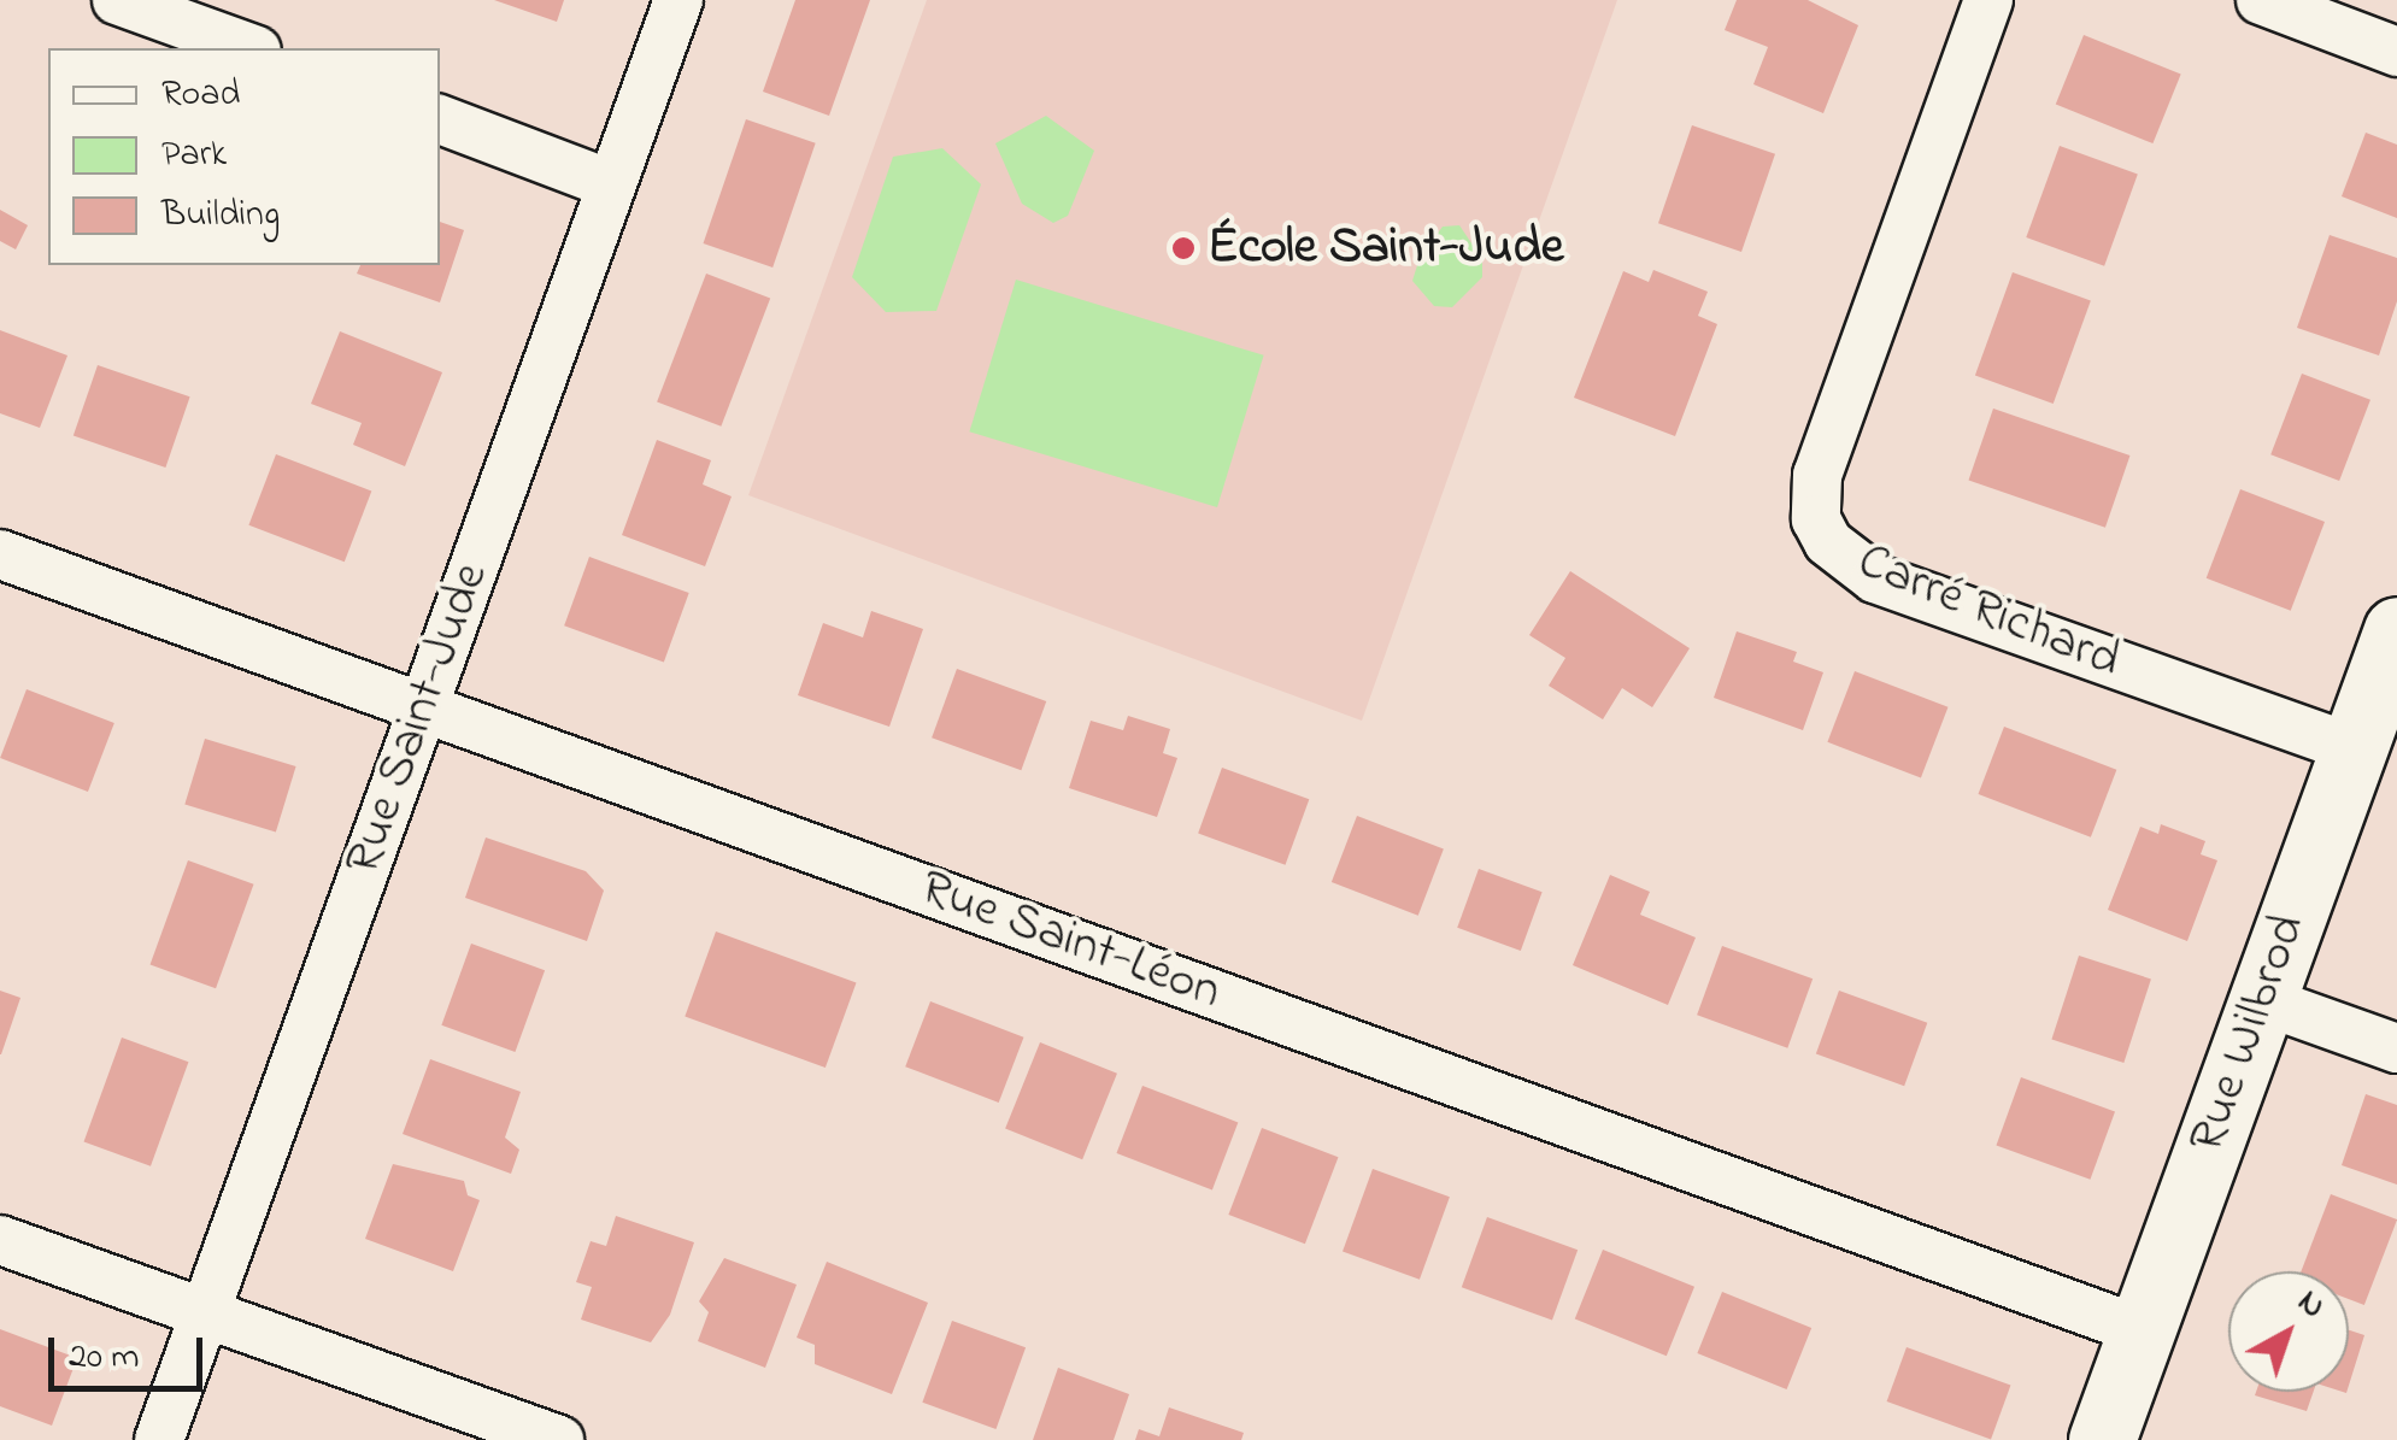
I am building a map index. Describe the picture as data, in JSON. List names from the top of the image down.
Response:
{
  "streets": {
    "street": [
      "Carré Richard",
      "Rue Saint-Jude",
      "Rue Saint-Léon",
      "Rue Wilbrod"
    ]
  },
  "crossings": [
    ["Carré Richard", "Rue Wilbrod"],
    ["Rue Saint-Jude", "Rue Saint-Léon"],
    ["Rue Saint-Léon", "Rue Wilbrod"]
  ],
  "places": ["École Saint-Jude"],
  "legend": ["Road", "Park", "Building"],
  "scale_bar": "20 m",
  "north": "top right"
}
